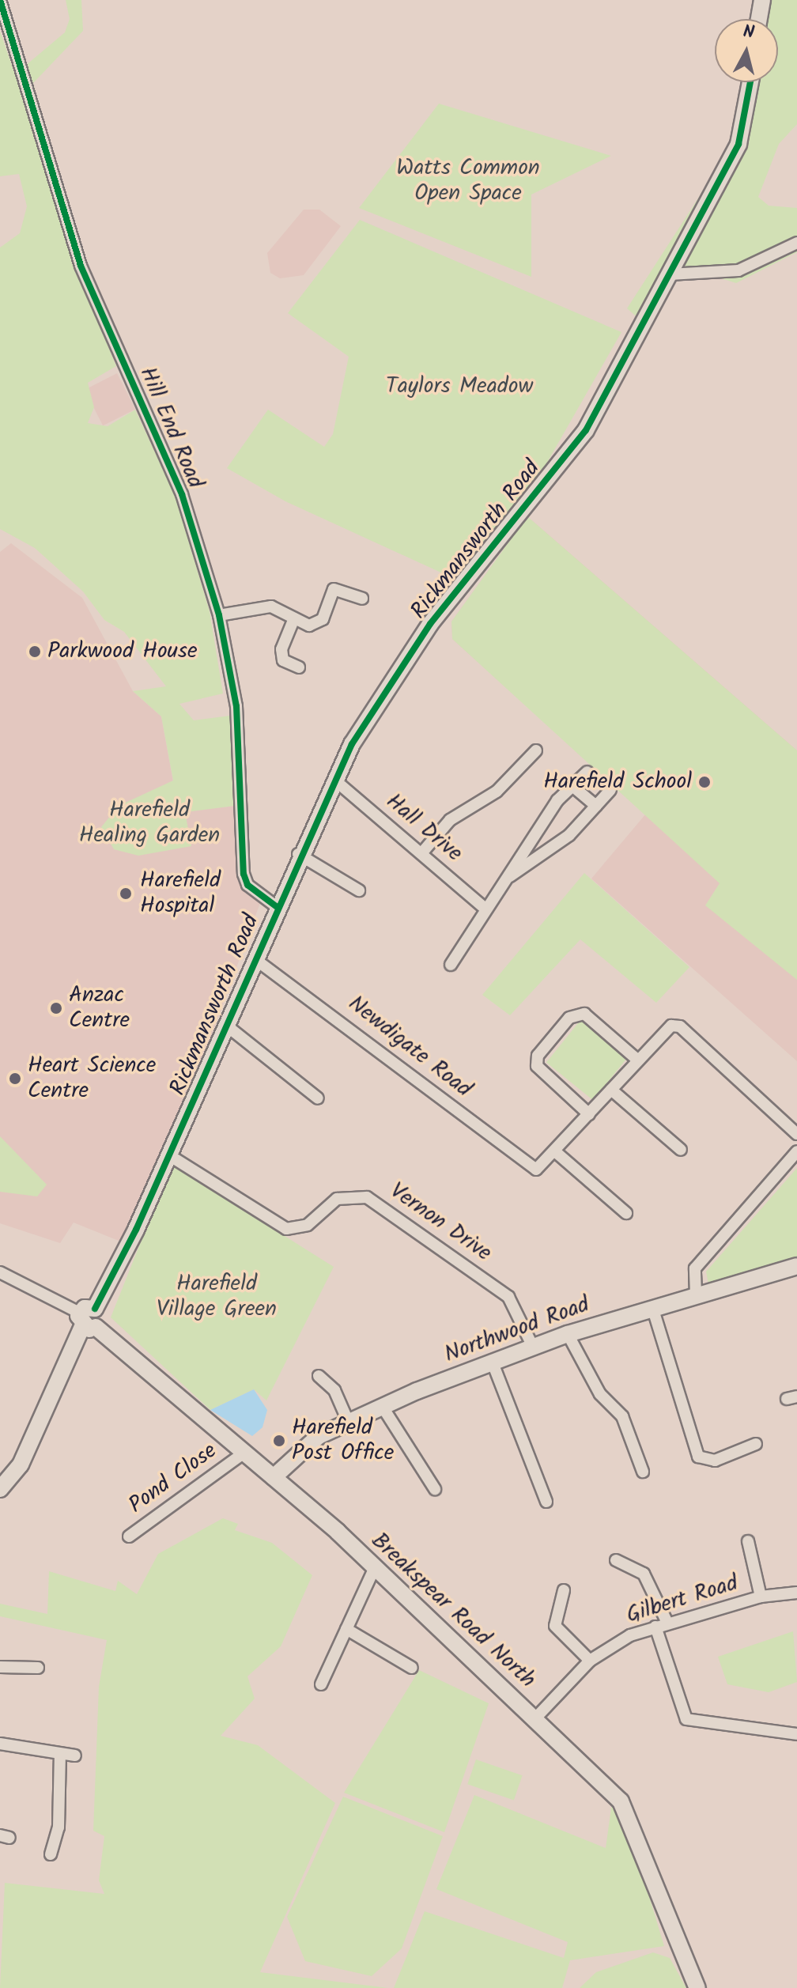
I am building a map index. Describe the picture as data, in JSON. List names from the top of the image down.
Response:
{
  "streets": {
    "street": [
      "Hill End Road",
      "Rickmansworth Road",
      "Hall Drive",
      "Newdigate Road",
      "Vernon Drive",
      "Northwood Road",
      "Pond Close",
      "Gilbert Road",
      "Breakspear Road North"
    ]
  },
  "crossings": [
    ["Hill End Road", "Rickmansworth Road"],
    ["Rickmansworth Road", "Hall Drive"],
    ["Rickmansworth Road", "Newdigate Road"],
    ["Rickmansworth Road", "Vernon Drive"],
    ["Rickmansworth Road", "Breakspear Road North"],
    ["Vernon Drive", "Northwood Road"],
    ["Northwood Road", "Breakspear Road North"],
    ["Pond Close", "Breakspear Road North"],
    ["Gilbert Road", "Breakspear Road North"]
  ],
  "parks": [
    "Watts Common Open Space",
    "Taylors Meadow",
    "Harefield Healing Garden",
    "Harefield Village Green"
  ],
  "places": [
    "Parkwood House",
    "Harefield School",
    "Harefield Hospital",
    "Anzac Centre",
    "Heart Science Centre",
    "Harefield Post Office"
  ],
  "north": "top"
}
